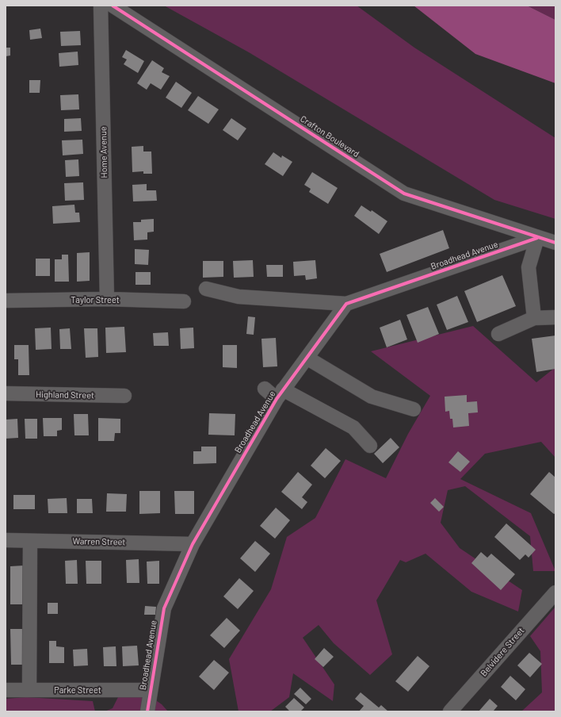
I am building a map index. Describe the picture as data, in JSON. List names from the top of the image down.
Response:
{
  "streets": {
    "street": [
      "Crafton Boulevard",
      "Home Avenue",
      "Broadhead Avenue",
      "Taylor Street",
      "Highland Street",
      "Warren Street",
      "Belvidere Street",
      "Parke Street"
    ]
  },
  "crossings": [
    ["Crafton Boulevard", "Broadhead Avenue"],
    ["Home Avenue", "Taylor Street"],
    ["Broadhead Avenue", "Warren Street"],
    ["Broadhead Avenue", "Parke Street"]
  ]
}
